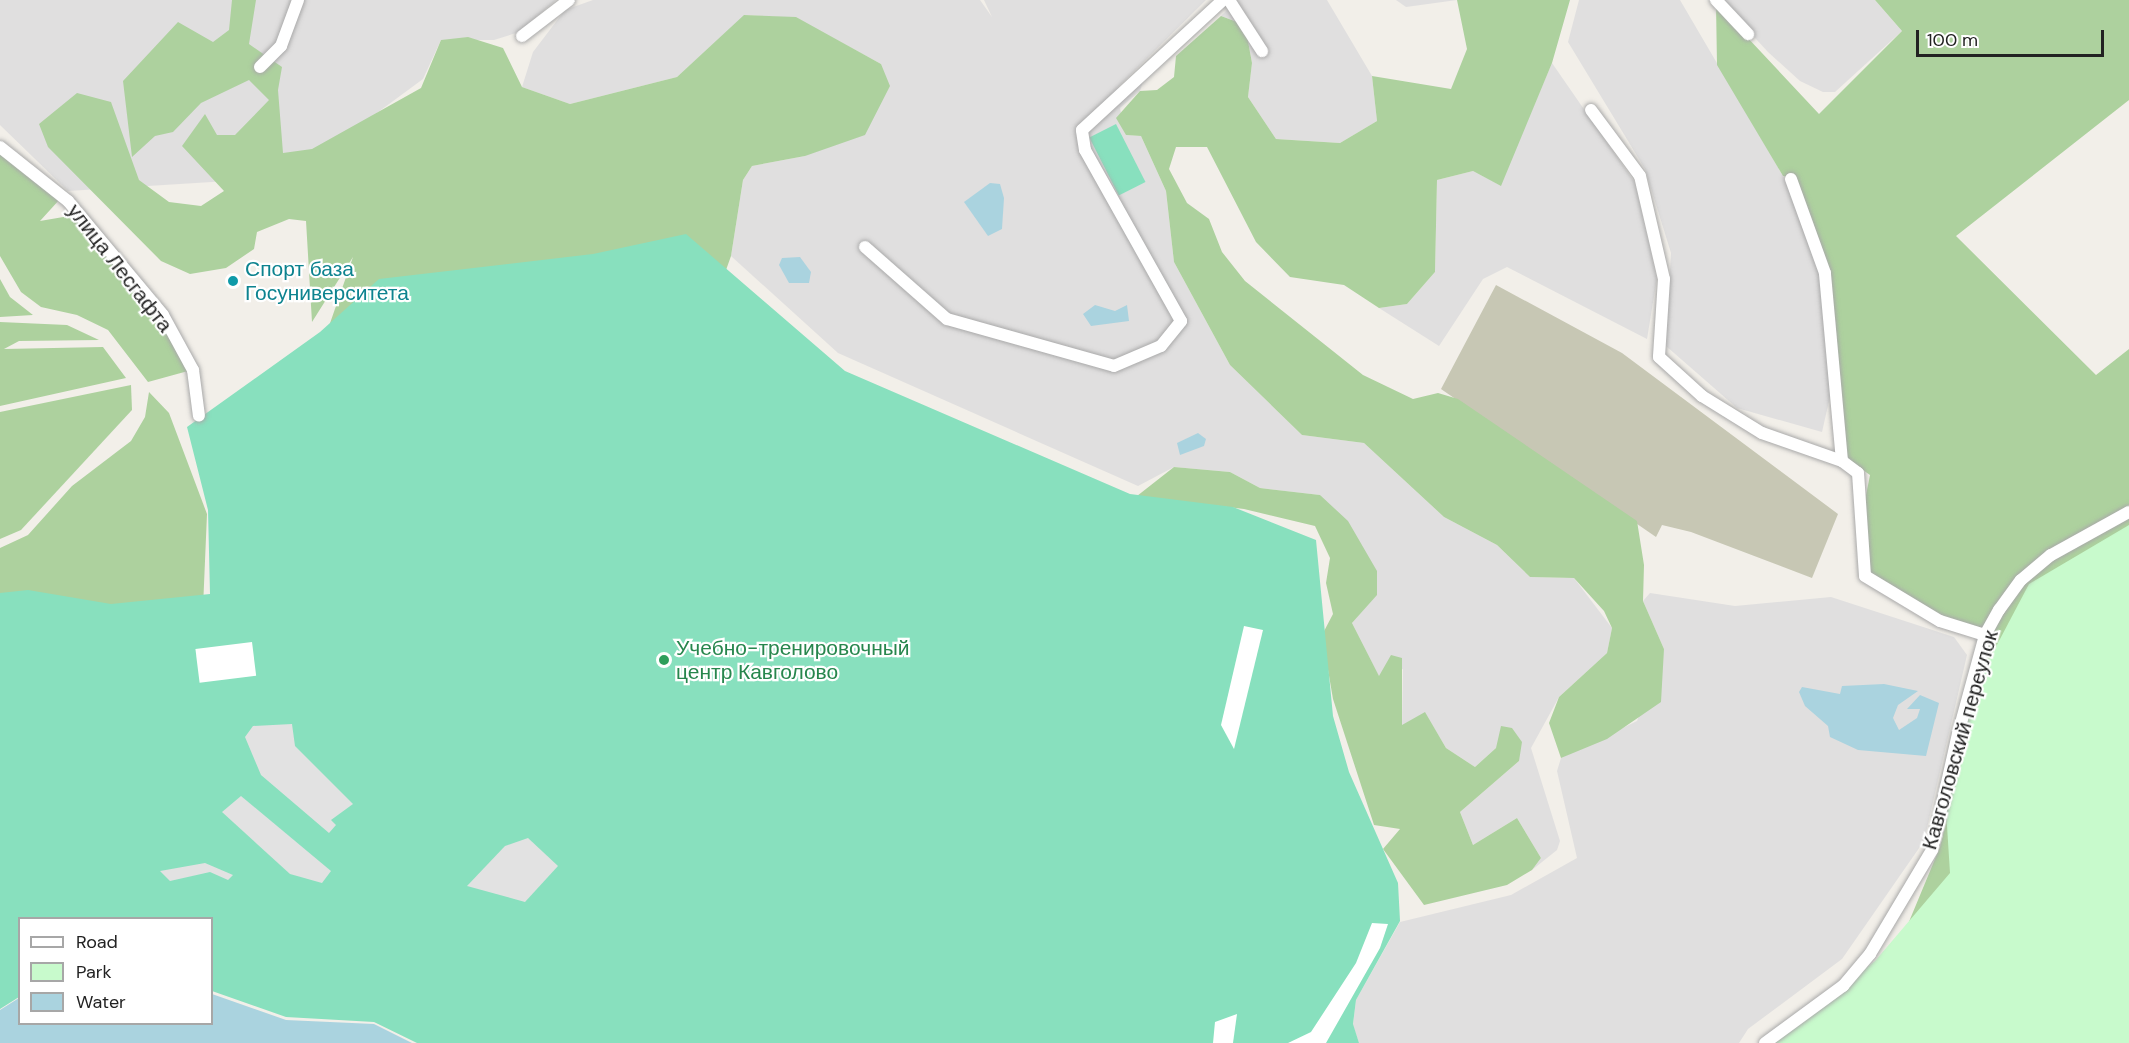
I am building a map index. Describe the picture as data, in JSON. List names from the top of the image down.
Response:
{
  "streets": {
    "street": ["улица Лесгафта", "Кавголовский переулок"]
  },
  "places": ["Спорт база Госуниверситета", "Учебно-тренировочный центр Кавголово"],
  "legend": ["Road", "Park", "Water"],
  "scale_bar": "100 m"
}
